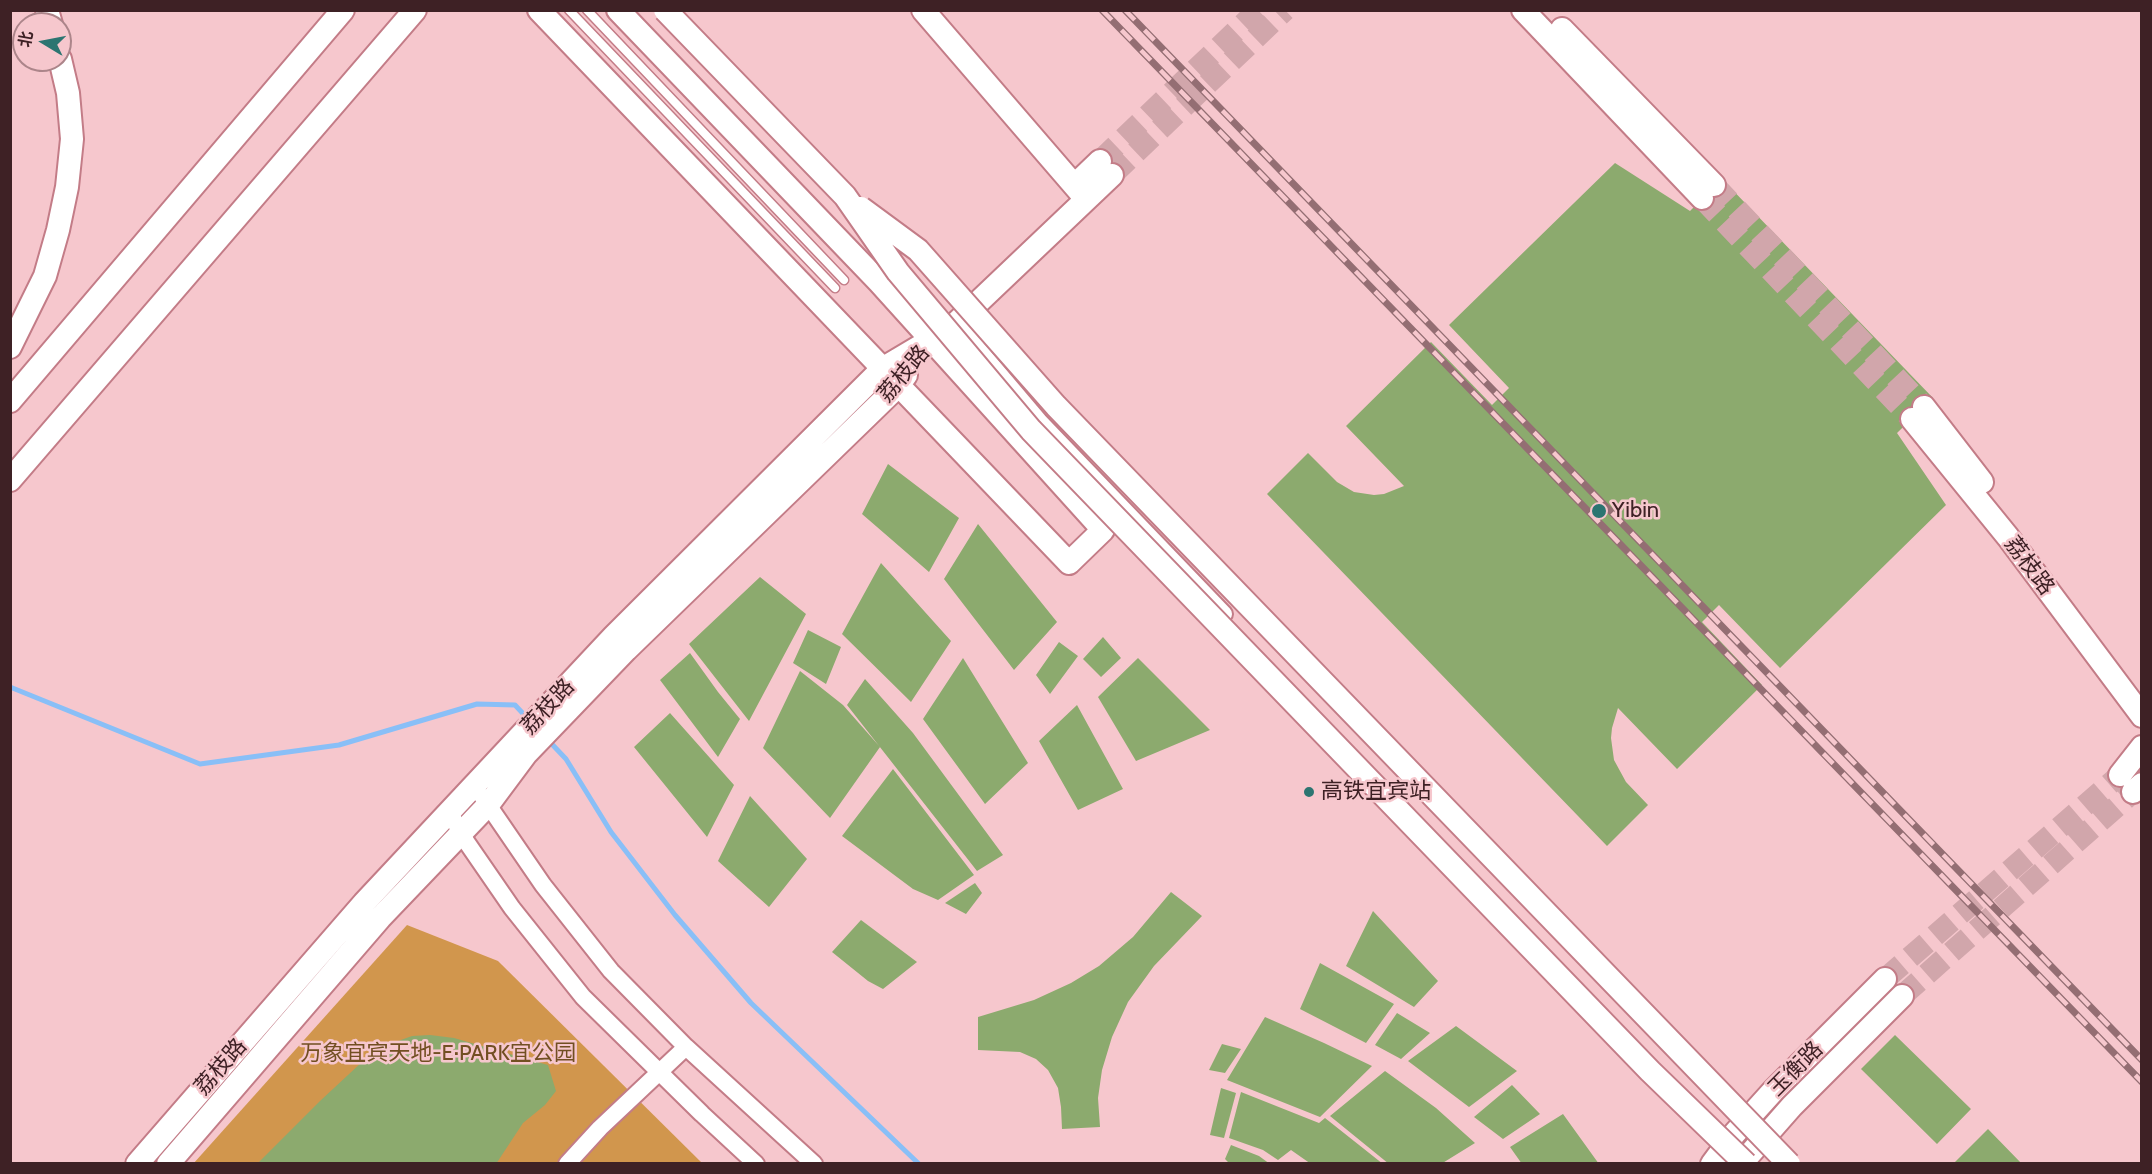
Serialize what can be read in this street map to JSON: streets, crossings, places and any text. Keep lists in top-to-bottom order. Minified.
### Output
{"streets":{"street":["荔枝路","玉衡路"]},"parks":["万象宜宾天地-E·PARK宜公园"],"places":["Yibin","高铁宜宾站"],"north":"left"}
